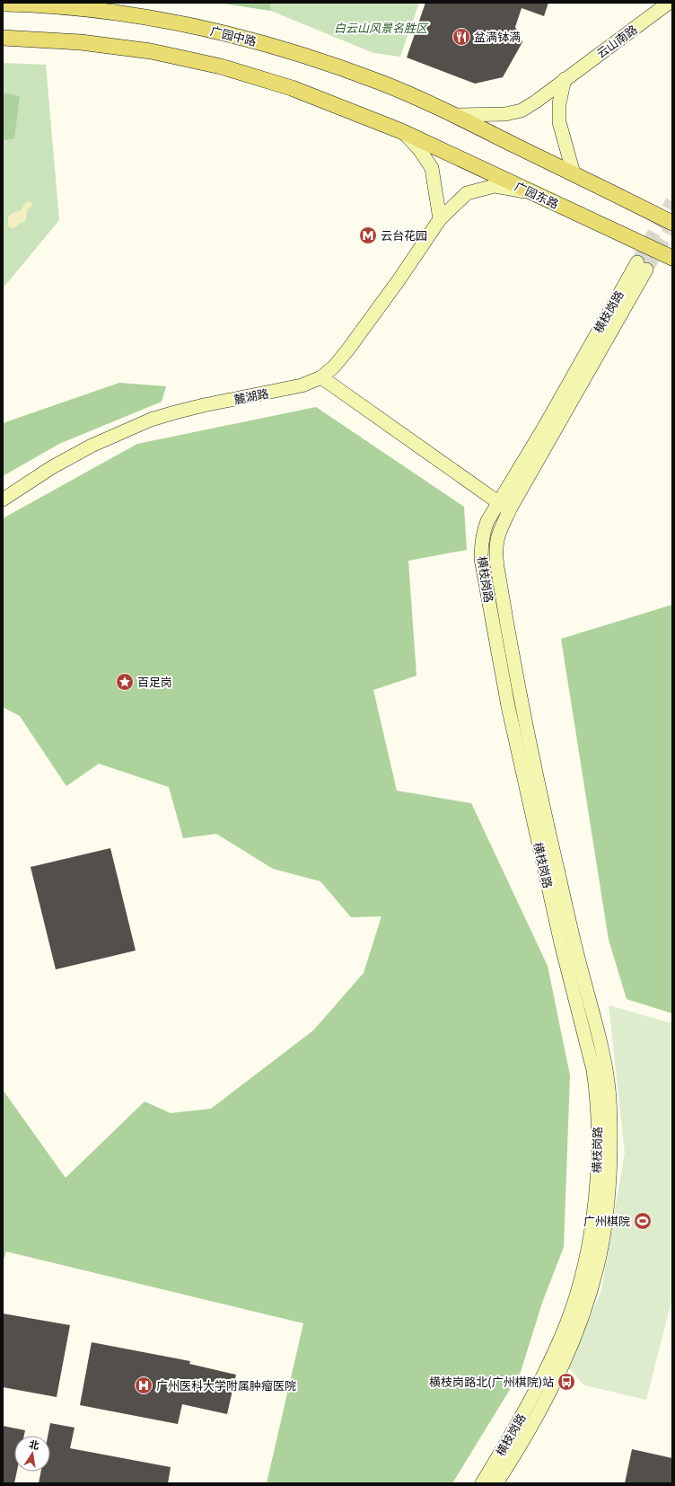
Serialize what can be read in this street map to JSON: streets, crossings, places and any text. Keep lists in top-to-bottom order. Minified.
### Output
{"streets":{"main road":["广园中路","云山南路","广园东路","横枝岗路","麓湖路"]},"crossings":[["广园中路","云山南路"],["广园东路","麓湖路"]],"parks":["白云山风景名胜区"],"places":{"restaurant":["盆满钵满"],"metro station":["云台花园"],"place":["百足岗"],"sports":["广州棋院"],"bus stop":["横枝岗路北(广州棋院)站"],"hospital":["广州医科大学附属肿瘤医院"]},"north":"top"}
